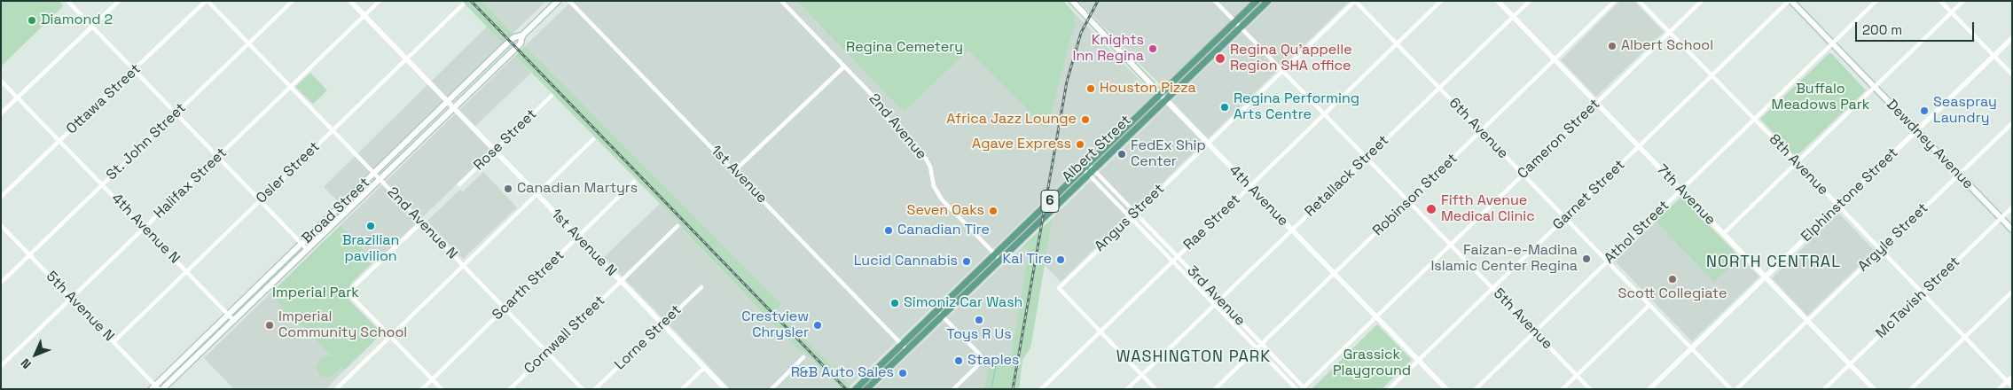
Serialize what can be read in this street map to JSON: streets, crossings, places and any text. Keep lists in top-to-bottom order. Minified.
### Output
{"streets":{"main road":["Dewdney Avenue","Albert Street","4th Avenue","6","Broad Street"],"street":["Ottawa Street","2nd Avenue","6th Avenue","Cameron Street","Rose Street","St. John Street","8th Avenue","Osler Street","1st Avenue","Retallack Street","Halifax Street","Robinson Street","Garnet Street","7th Avenue","Elphinstone Street","Angus Street","Rae Street","2nd Avenue N","4th Avenue N","Athol Street","Argyle Street","1st Avenue N","Scarth Street","3rd Avenue","McTavish Street","5th Avenue N","5th Avenue","Cornwall Street","Lorne Street"]},"crossings":[["Ottawa Street","2nd Avenue N"],["Ottawa Street","4th Avenue N"],["2nd Avenue","Albert Street"],["6th Avenue","Cameron Street"],["6th Avenue","Retallack Street"],["6th Avenue","Robinson Street"],["6th Avenue","Garnet Street"],["6th Avenue","Elphinstone Street"],["6th Avenue","Angus Street"],["6th Avenue","Rae Street"],["6th Avenue","Athol Street"],["Cameron Street","8th Avenue"],["Cameron Street","7th Avenue"],["Cameron Street","4th Avenue"],["Cameron Street","3rd Avenue"],["Cameron Street","5th Avenue"],["Rose Street","1st Avenue N"],["St. John Street","2nd Avenue N"],["St. John Street","4th Avenue N"],["St. John Street","5th Avenue N"],["Dewdney Avenue","Garnet Street"],["Dewdney Avenue","Elphinstone Street"],["Dewdney Avenue","Athol Street"],["Dewdney Avenue","Argyle Street"],["Dewdney Avenue","McTavish Street"],["Albert Street","1st Avenue"],["Albert Street","4th Avenue"],["Albert Street","3rd Avenue"],["Albert Street","5th Avenue"],["8th Avenue","Garnet Street"],["8th Avenue","Elphinstone Street"],["8th Avenue","Athol Street"],["8th Avenue","Argyle Street"],["8th Avenue","McTavish Street"],["Osler Street","2nd Avenue N"],["Osler Street","4th Avenue N"],["Osler Street","1st Avenue N"],["Osler Street","5th Avenue N"],["Retallack Street","7th Avenue"],["Retallack Street","4th Avenue"],["Retallack Street","3rd Avenue"],["Retallack Street","5th Avenue"],["Halifax Street","2nd Avenue N"],["Halifax Street","4th Avenue N"],["Halifax Street","1st Avenue N"],["Halifax Street","5th Avenue N"],["Robinson Street","7th Avenue"],["Robinson Street","4th Avenue"],["Robinson Street","3rd Avenue"],["Robinson Street","5th Avenue"],["Garnet Street","7th Avenue"],["Garnet Street","4th Avenue"],["Garnet Street","5th Avenue"],["7th Avenue","Elphinstone Street"],["7th Avenue","Athol Street"],["7th Avenue","Argyle Street"],["7th Avenue","McTavish Street"],["4th Avenue","Angus Street"],["4th Avenue","Rae Street"],["Broad Street","2nd Avenue N"],["Broad Street","4th Avenue N"],["Broad Street","1st Avenue N"],["Broad Street","5th Avenue N"],["Angus Street","Rae Street"],["Angus Street","3rd Avenue"],["Angus Street","5th Avenue"],["Rae Street","3rd Avenue"],["Rae Street","5th Avenue"],["2nd Avenue N","Scarth Street"],["2nd Avenue N","Cornwall Street"],["Athol Street","5th Avenue"],["1st Avenue N","Scarth Street"],["1st Avenue N","Cornwall Street"],["1st Avenue N","Lorne Street"]],"districts":["NORTH CENTRAL","WASHINGTON PARK"],"parks":["Regina Cemetery","Buffalo Meadows Park","Imperial Park","Grassick Playground"],"places":["Diamond 2","Albert School","Knights Inn Regina","Regina Qu'appelle Region SHA office","Houston Pizza","Regina Performing Arts Centre","Seaspray Laundry","Africa Jazz Lounge","Agave Express","FedEx Ship Center","Canadian Martyrs","Fifth Avenue Medical Clinic","Seven Oaks","Brazilian pavilion","Canadian Tire","Faizan-e-Madina Islamic Center Regina","Kal Tire","Lucid Cannabis","Scott Collegiate","Simoniz Car Wash","Toys R Us","Imperial Community School","Crestview Chrysler","Staples","R&B Auto Sales"],"scale_bar":"200 m","north":"bottom left"}
